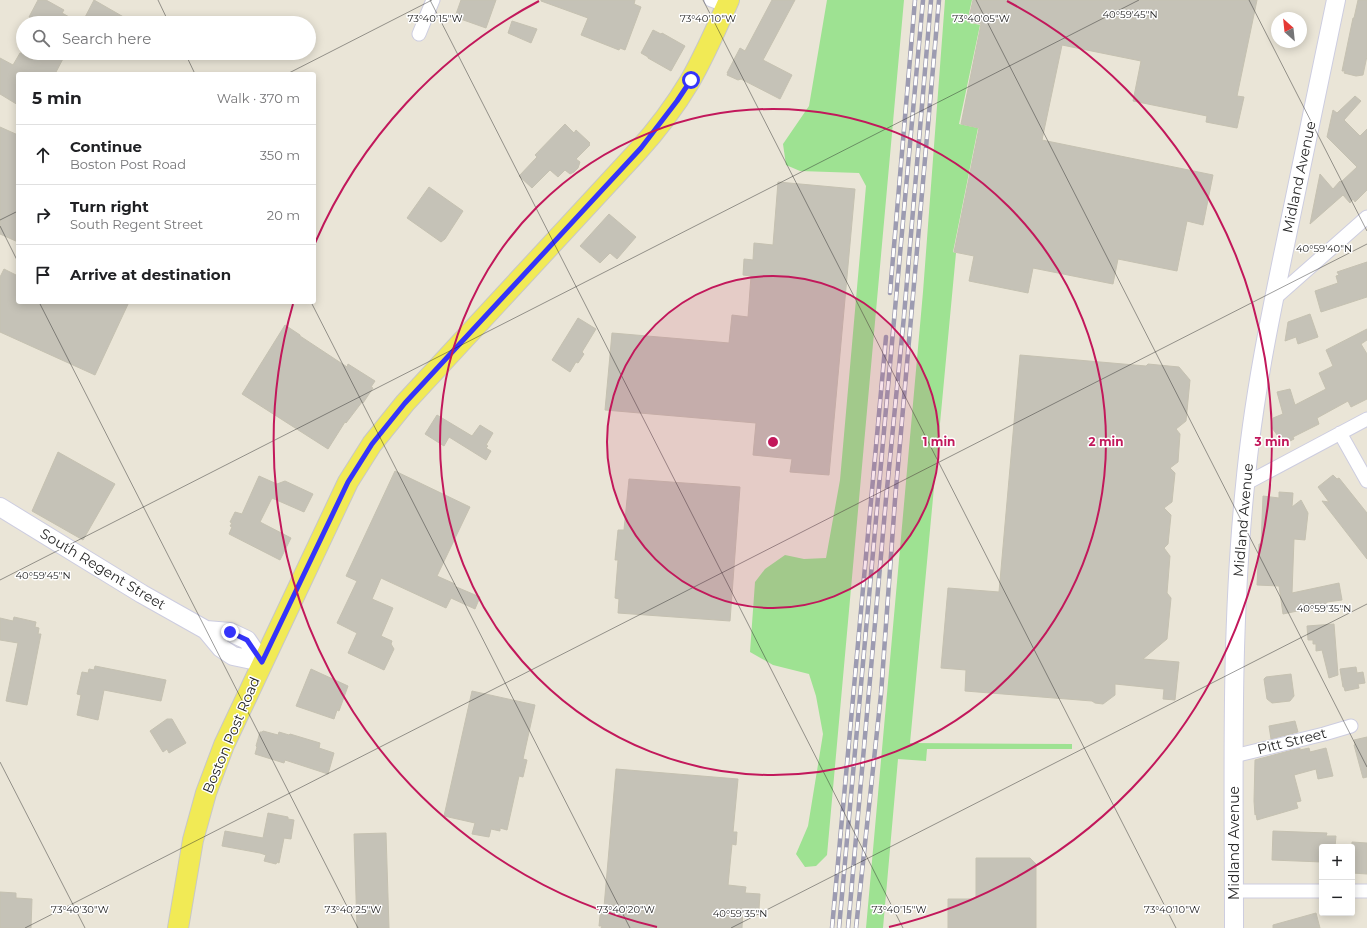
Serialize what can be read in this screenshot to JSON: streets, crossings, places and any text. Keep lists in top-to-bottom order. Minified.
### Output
{"streets":{"main road":["Boston Post Road"],"street":["Midland Avenue","South Regent Street","Pitt Street"]},"crossings":[["Midland Avenue","Pitt Street"],["South Regent Street","Boston Post Road"]],"north":"top left","page":{"search":"Search here","heading":["5 min","Walk · 370 m"],"list":[["Continue","Boston Post Road","350 m"],["Turn right","South Regent Street","20 m"],"Arrive at destination"],"map_buttons":["+","−"]},"coordinates":["40°59'45\"N","73°40'15\"W","73°40'10\"W","73°40'05\"W","40°59'40\"N","40°59'35\"N","73°40'30\"W","73°40'25\"W","73°40'20\"W"],"rings":["1 min","2 min","3 min"]}
